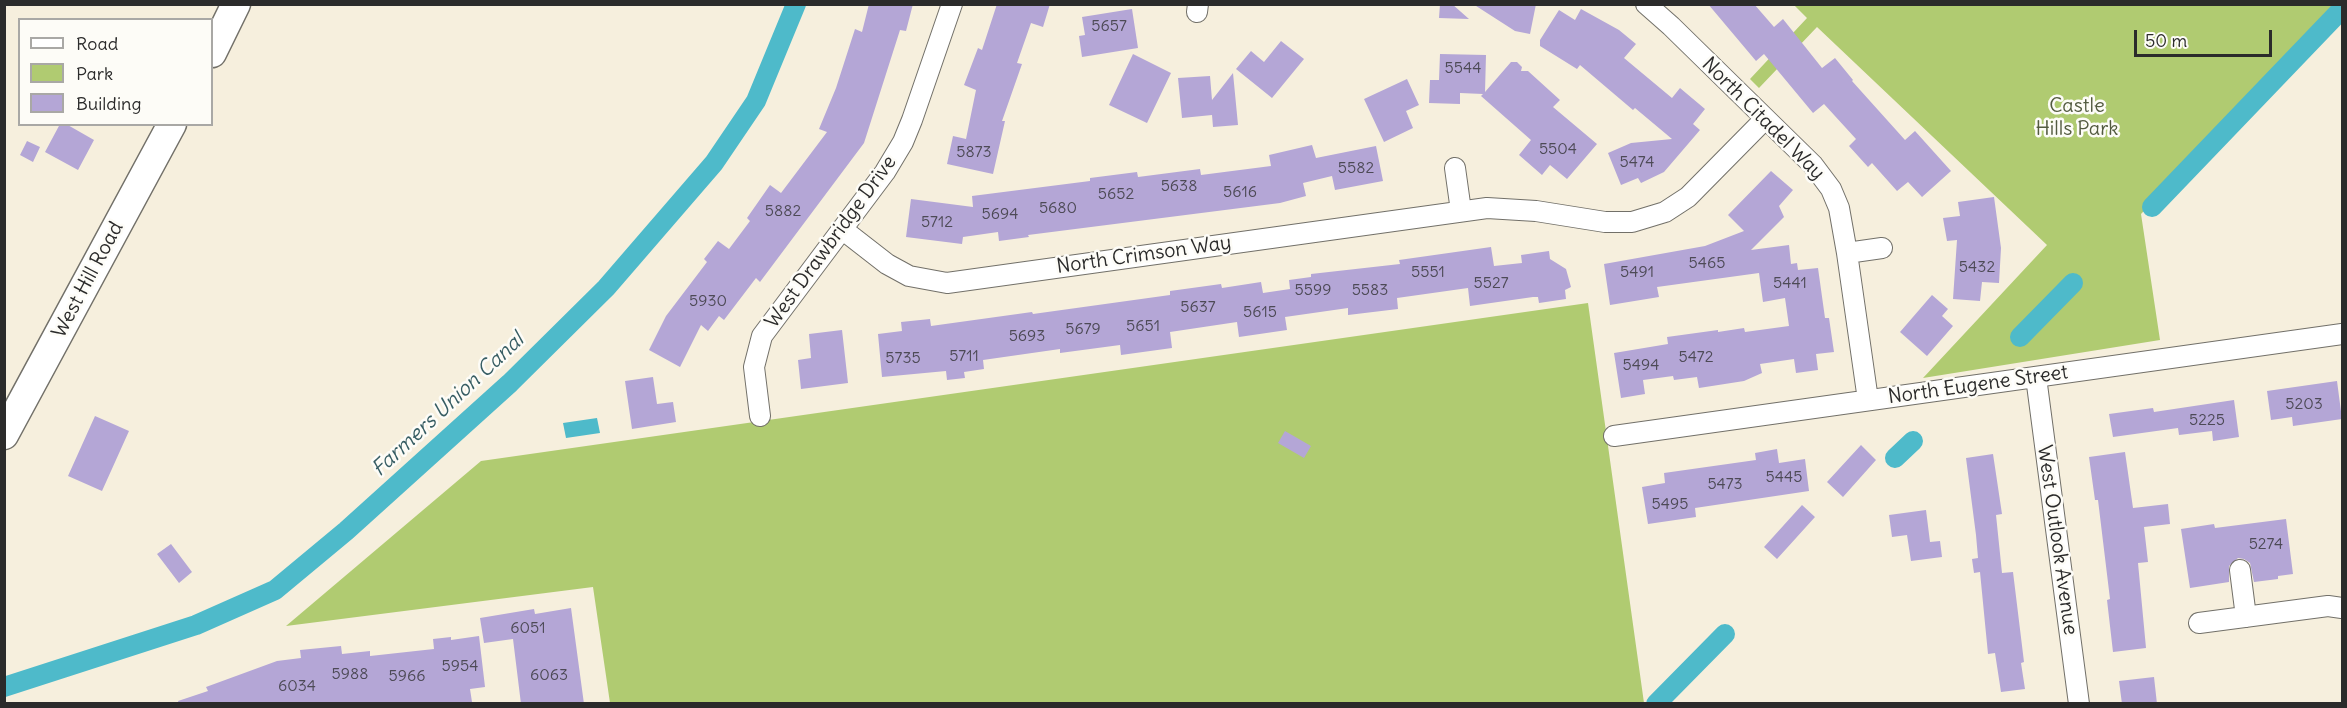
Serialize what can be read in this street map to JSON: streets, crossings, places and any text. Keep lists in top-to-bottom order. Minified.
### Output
{"streets":{"street":["North Citadel Way","West Drawbridge Drive","North Crimson Way","West Hill Road","North Eugene Street","West Outlook Avenue"]},"crossings":[["North Citadel Way","North Crimson Way"],["North Citadel Way","North Eugene Street"],["West Drawbridge Drive","North Crimson Way"],["North Eugene Street","West Outlook Avenue"]],"water":["Farmers Union Canal"],"parks":["Castle Hills Park"],"house_numbers":["5657","5544","5504","5873","5474","5582","5638","5616","5652","5680","5882","5694","5712","5465","5432","5551","5491","5527","5441","5599","5583","5930","5637","5615","5651","5679","5693","5711","5472","5735","5494","5203","5225","5445","5473","5495","5274","6051","5954","5988","6063","5966","6034"],"legend":["Road","Park","Building"],"scale_bar":"50 m"}
